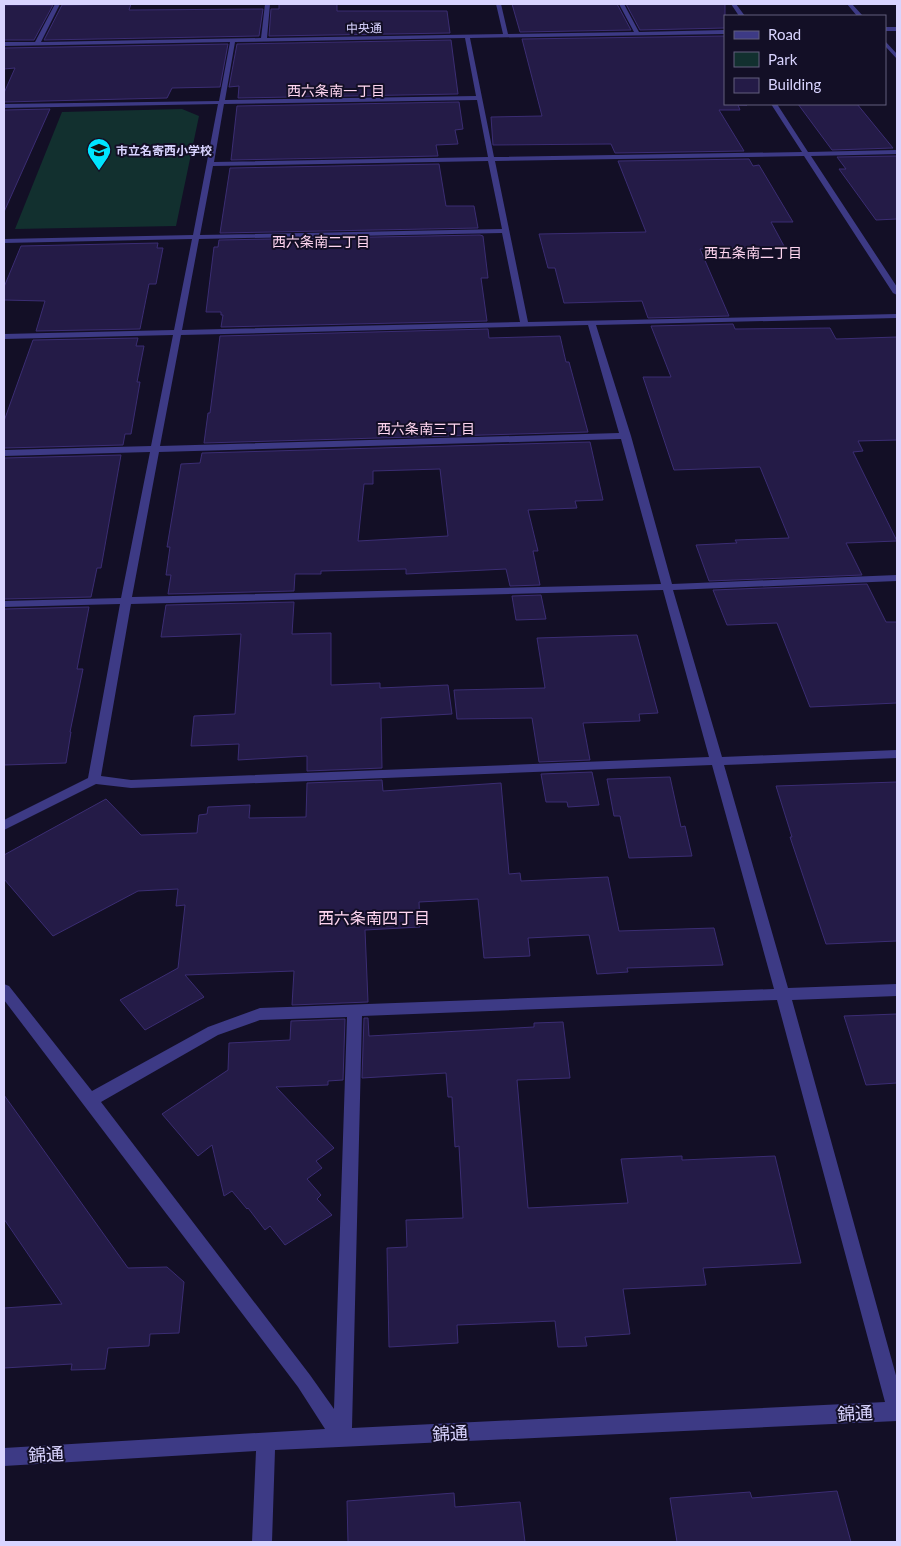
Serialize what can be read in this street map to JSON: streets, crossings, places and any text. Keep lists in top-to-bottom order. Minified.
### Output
{"streets":{"street":["中央通","錦通"]},"districts":["西六条南一丁目","西六条南二丁目","西五条南二丁目","西六条南三丁目","西六条南四丁目"],"places":{"school or university":["市立名寄西小学校"]},"legend":["Road","Park","Building"]}
